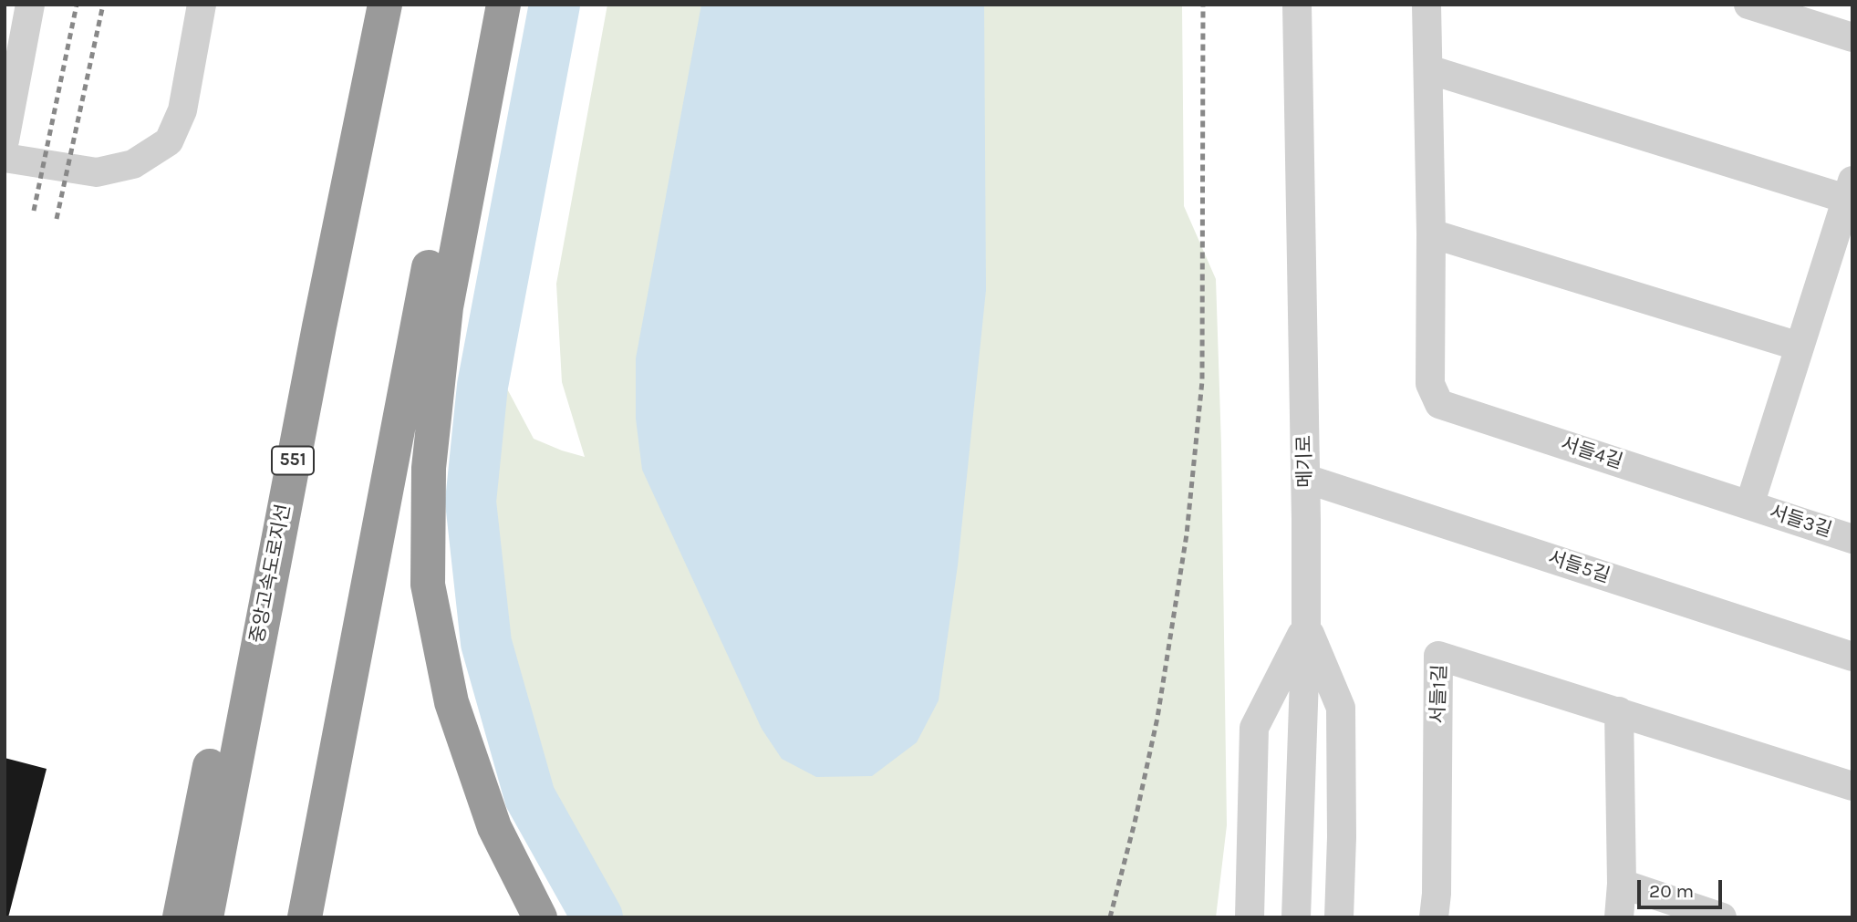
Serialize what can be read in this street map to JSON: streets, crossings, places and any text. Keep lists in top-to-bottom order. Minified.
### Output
{"streets":{"highway":["551","중앙고속도로지선"],"street":["서들4길","메기로","서들3길","서들5길","서들1길"]},"crossings":[["서들4길","서들3길"],["메기로","서들5길"]],"scale_bar":"20 m"}
